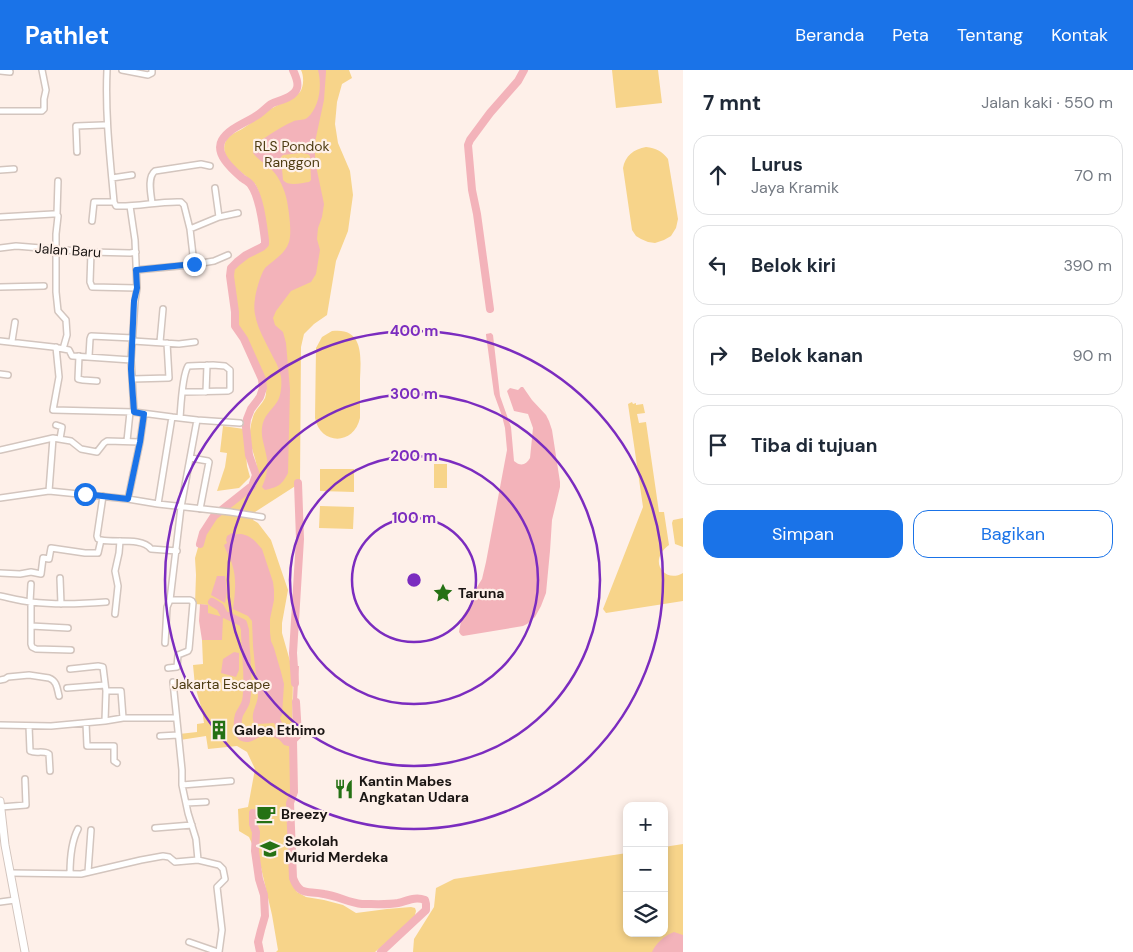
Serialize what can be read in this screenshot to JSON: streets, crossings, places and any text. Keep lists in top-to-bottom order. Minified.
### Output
{"streets":{"street":["Jalan Baru"]},"parks":["RLS Pondok Ranggon","Jakarta Escape"],"places":{"place":["Taruna"],"building":["Galea Ethimo"],"restaurant":["Kantin Mabes Angkatan Udara"],"cafe":["Breezy"],"school or university":["Sekolah Murid Merdeka"]},"page":{"header":"Pathlet","nav":["Beranda","Peta","Tentang","Kontak"],"heading":["7 mnt","Jalan kaki · 550 m"],"list":[["Lurus","Jaya Kramik","70 m"],["Belok kiri","390 m"],["Belok kanan","90 m"],"Tiba di tujuan"],"buttons":["Simpan","Bagikan"],"map_buttons":["+","−"]},"rings":["400 m","300 m","200 m","100 m"]}
